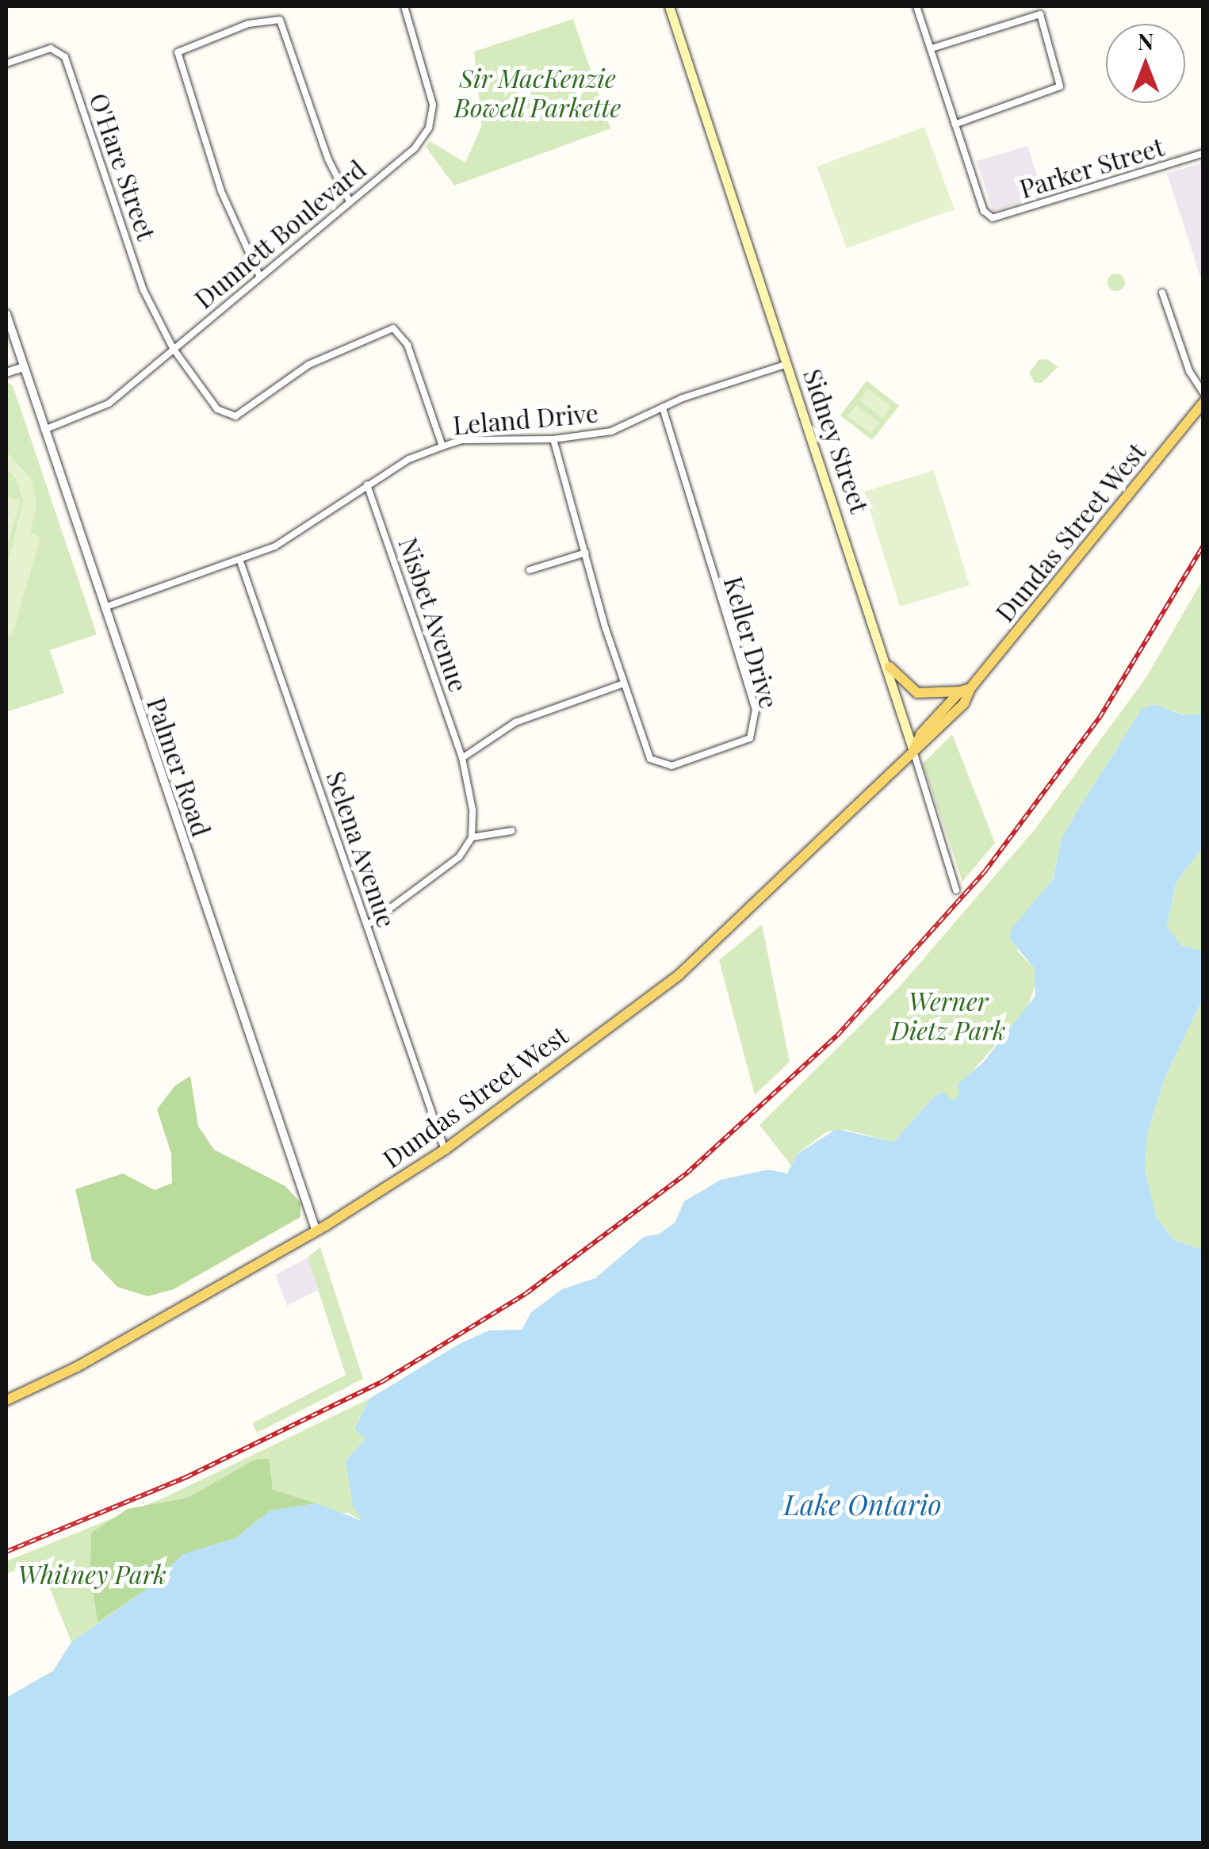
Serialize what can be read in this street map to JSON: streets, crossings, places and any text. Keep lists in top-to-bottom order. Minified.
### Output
{"streets":{"main road":["Sidney Street","Dundas Street West"],"street":["O'Hare Street","Parker Street","Dunnett Boulevard","Leland Drive","Nisbet Avenue","Keller Drive","Palmer Road","Selena Avenue"]},"crossings":[["O'Hare Street","Dunnett Boulevard"],["Dunnett Boulevard","Palmer Road"],["Leland Drive","Sidney Street"],["Leland Drive","Nisbet Avenue"],["Leland Drive","Keller Drive"],["Leland Drive","Palmer Road"],["Leland Drive","Selena Avenue"],["Sidney Street","Dundas Street West"],["Dundas Street West","Palmer Road"],["Dundas Street West","Selena Avenue"]],"water":["Lake Ontario"],"parks":["Sir MacKenzie Bowell Parkette","Werner Dietz Park","Whitney Park"],"north":"top"}
